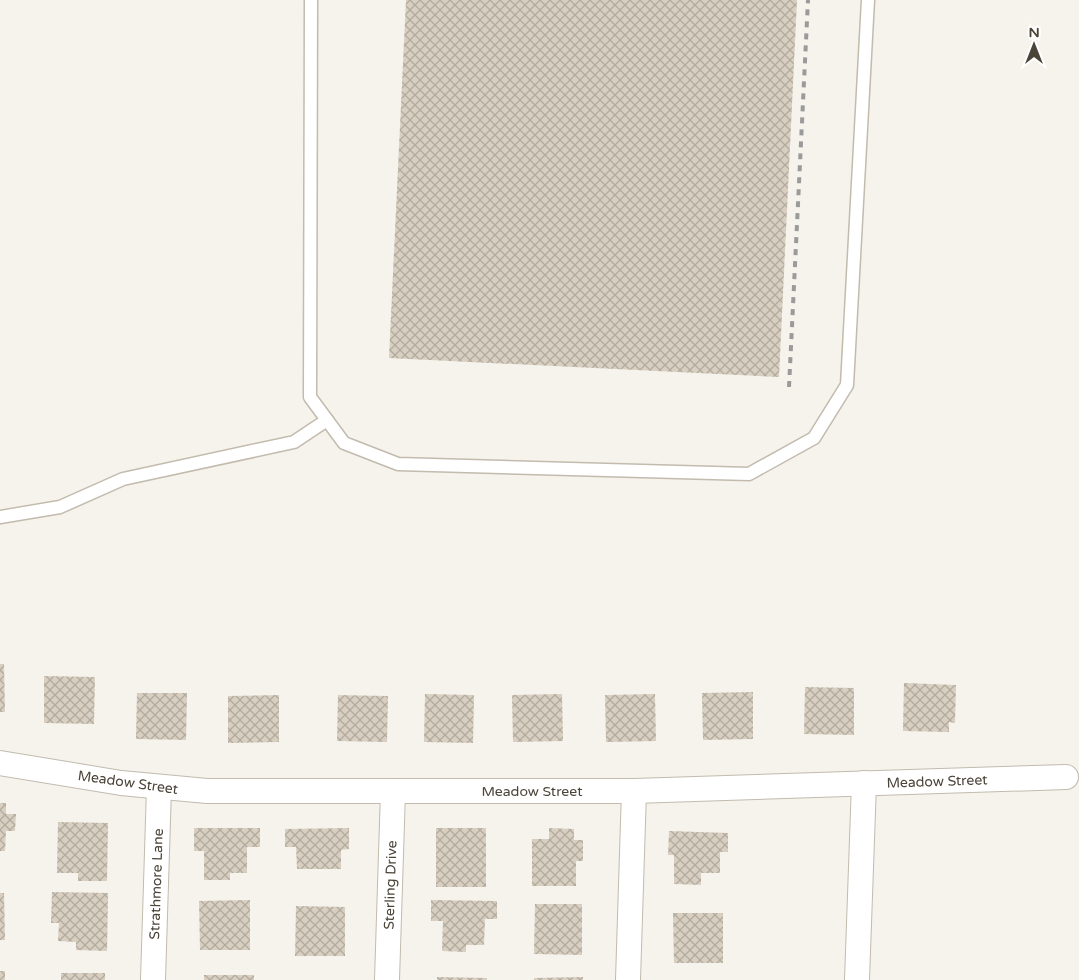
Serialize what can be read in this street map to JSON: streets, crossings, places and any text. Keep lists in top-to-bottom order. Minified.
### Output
{"streets":{"street":["Meadow Street","Strathmore Lane","Sterling Drive"]},"crossings":[["Meadow Street","Strathmore Lane"],["Meadow Street","Sterling Drive"]],"north":"top"}
